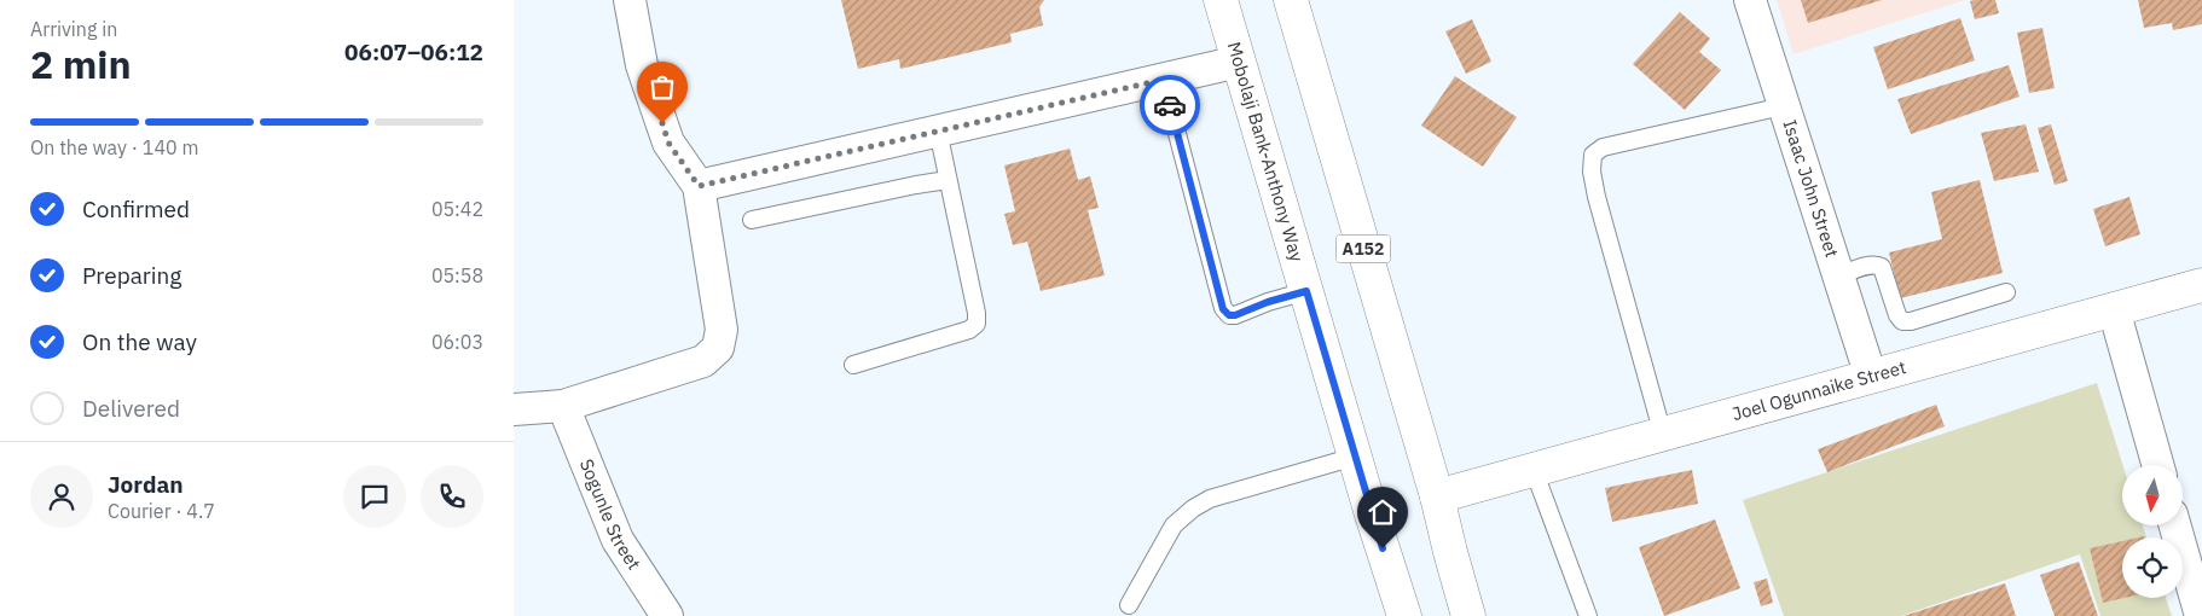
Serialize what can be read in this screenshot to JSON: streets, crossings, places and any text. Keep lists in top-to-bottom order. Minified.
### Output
{"streets":{"main road":["Mobolaji Bank-Anthony Way","A152","Joel Ogunnaike Street"],"street":["Isaac John Street","Sogunle Street"]},"crossings":[["Isaac John Street","Joel Ogunnaike Street"],["A152","Joel Ogunnaike Street"]],"north":"bottom","page":{"heading":["2 min","Arriving in","06:07–06:12"],"panel":["Jordan","Courier · 4.7"],"bar":"On the way · 140 m","list":[["Confirmed","05:42"],["Preparing","05:58"],["On the way","06:03"],"Delivered"]}}
